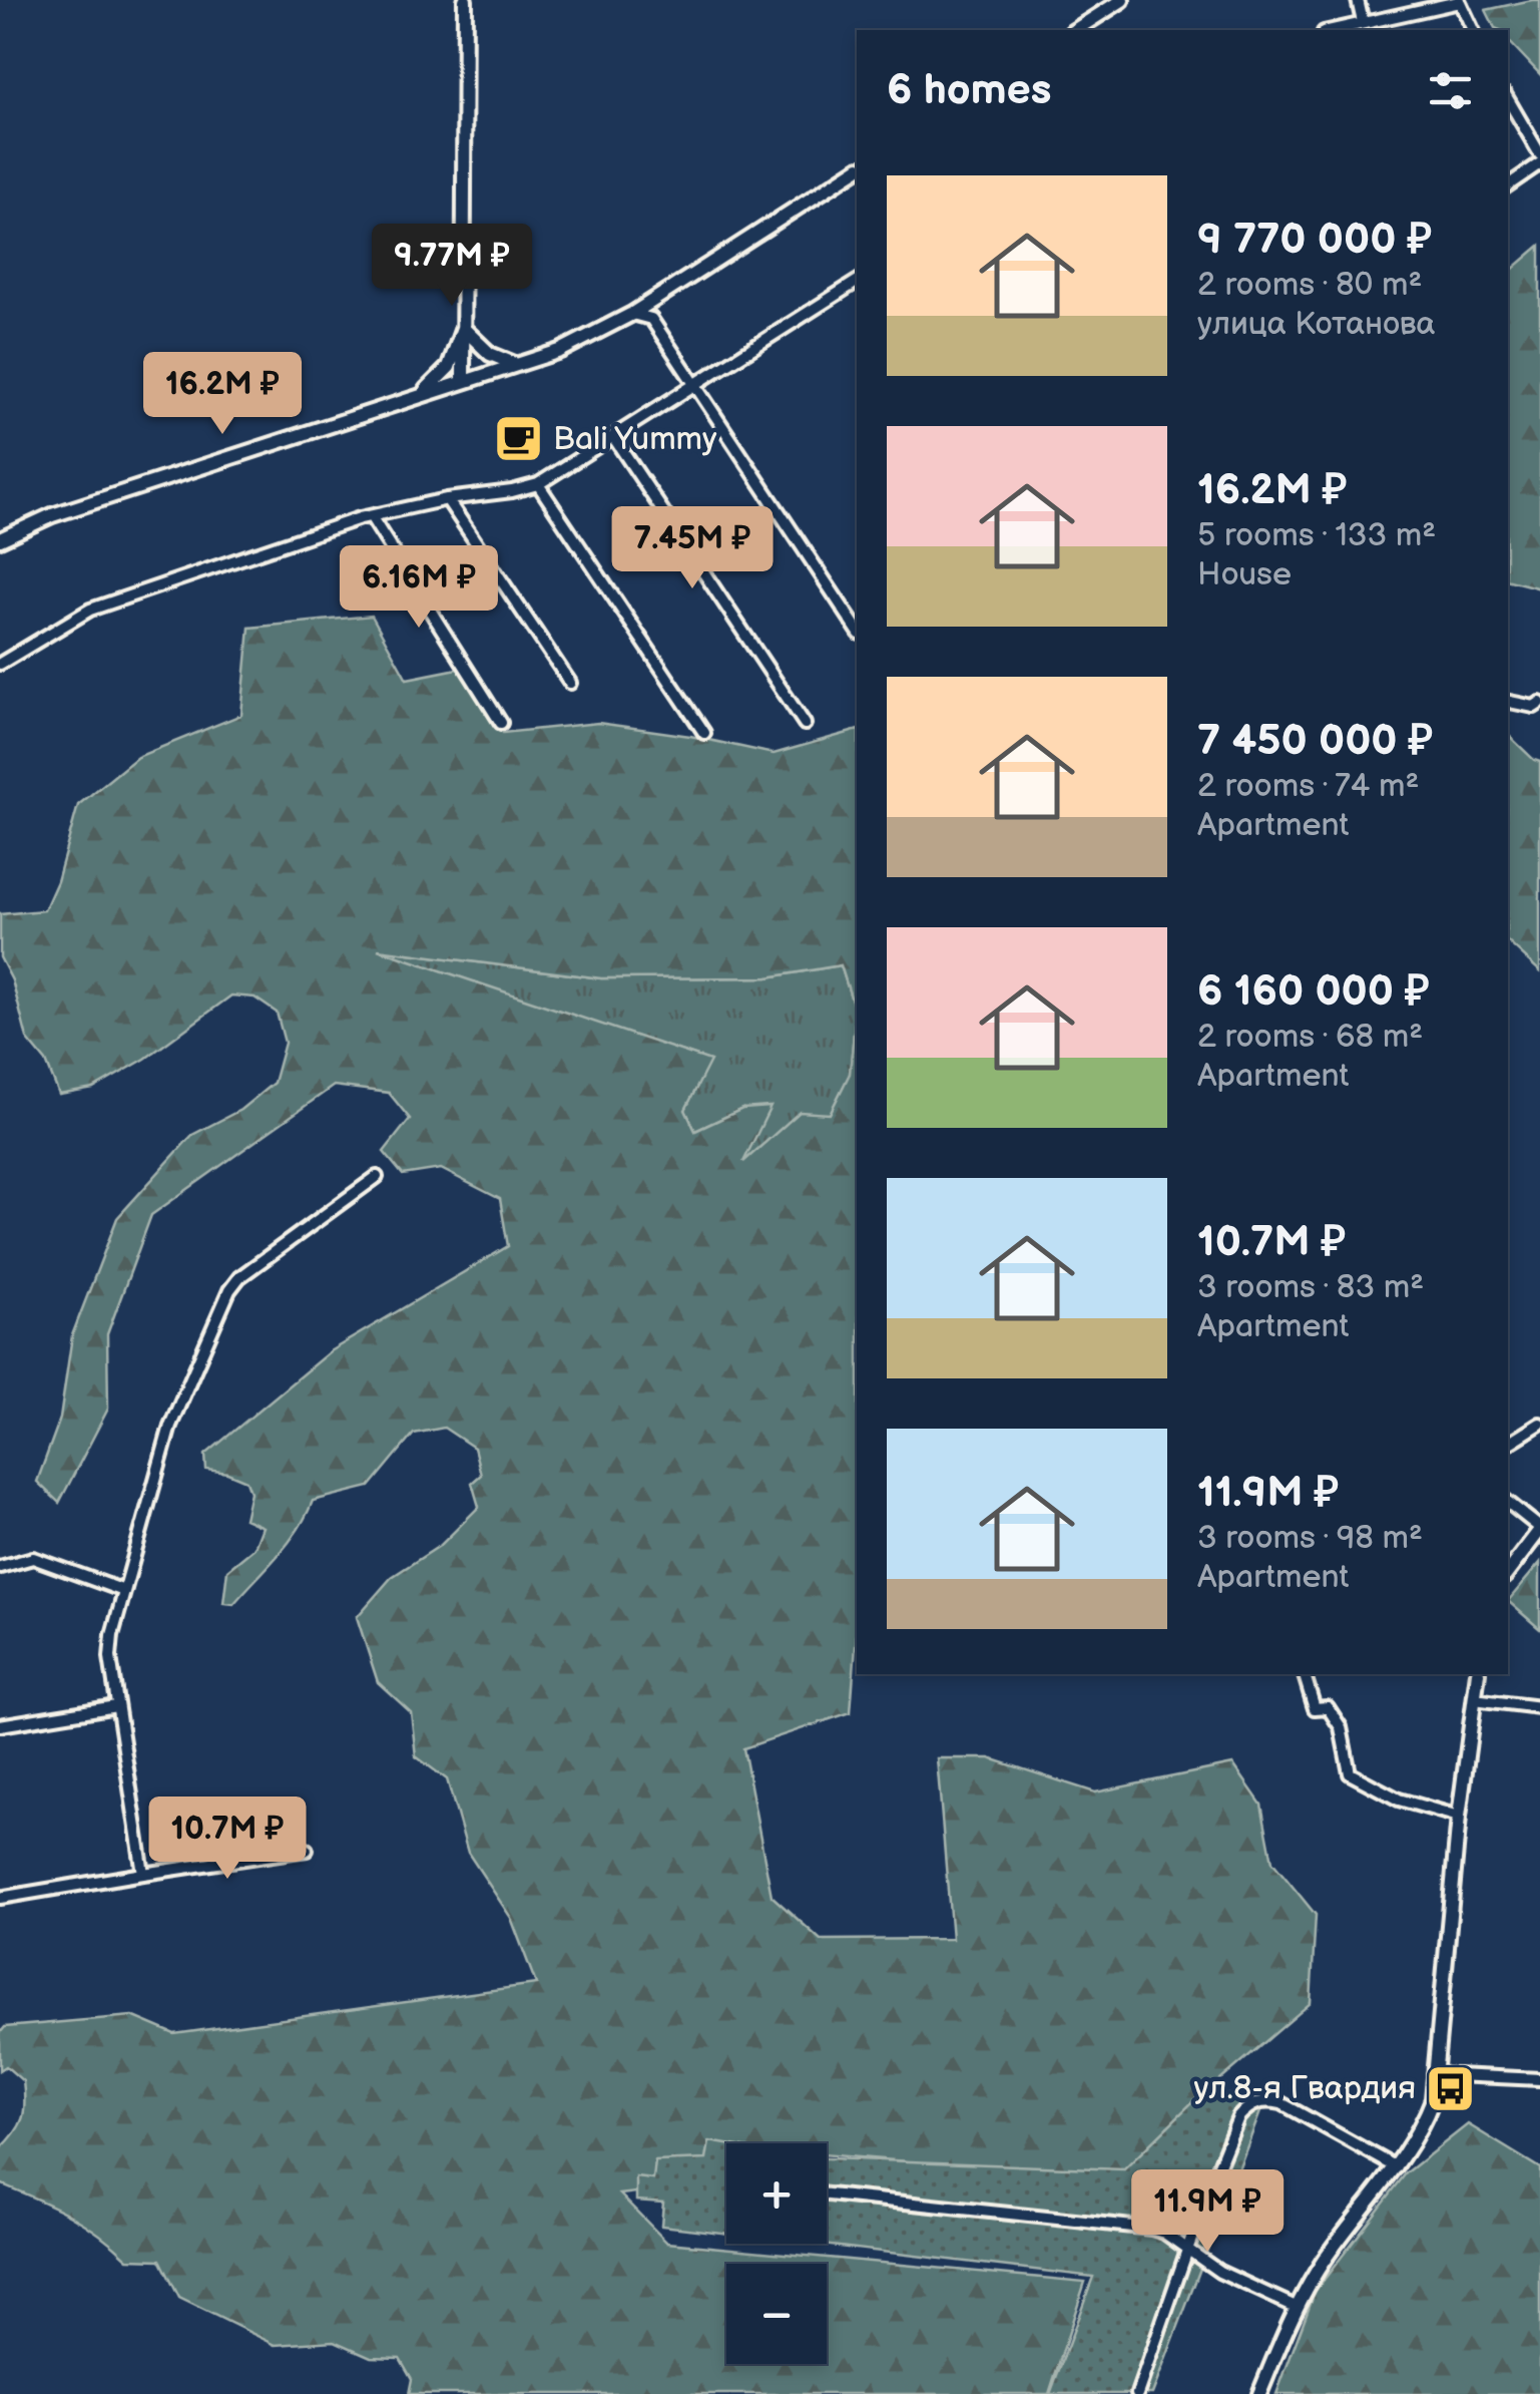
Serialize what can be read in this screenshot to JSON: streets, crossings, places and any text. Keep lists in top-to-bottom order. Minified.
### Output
{"places":{"cafe":["Bali Yummy"],"bus stop":["ул.8-я Гвардия"]},"page":{"heading":"6 homes","list":[{"name":"9 770 000 ₽","note":"2 rooms · 80 m² · улица Котанова"},{"name":"16.2M ₽","note":"5 rooms · 133 m² · House"},{"name":"7 450 000 ₽","note":"2 rooms · 74 m² · Apartment"},{"name":"6 160 000 ₽","note":"2 rooms · 68 m² · Apartment"},{"name":"10.7M ₽","note":"3 rooms · 83 m² · Apartment"},{"name":"11.9M ₽","note":"3 rooms · 98 m² · Apartment"}],"price":["9.77M ₽","16.2M ₽","7.45M ₽","6.16M ₽","10.7M ₽","11.9M ₽"],"map_buttons":["+","−"]}}
